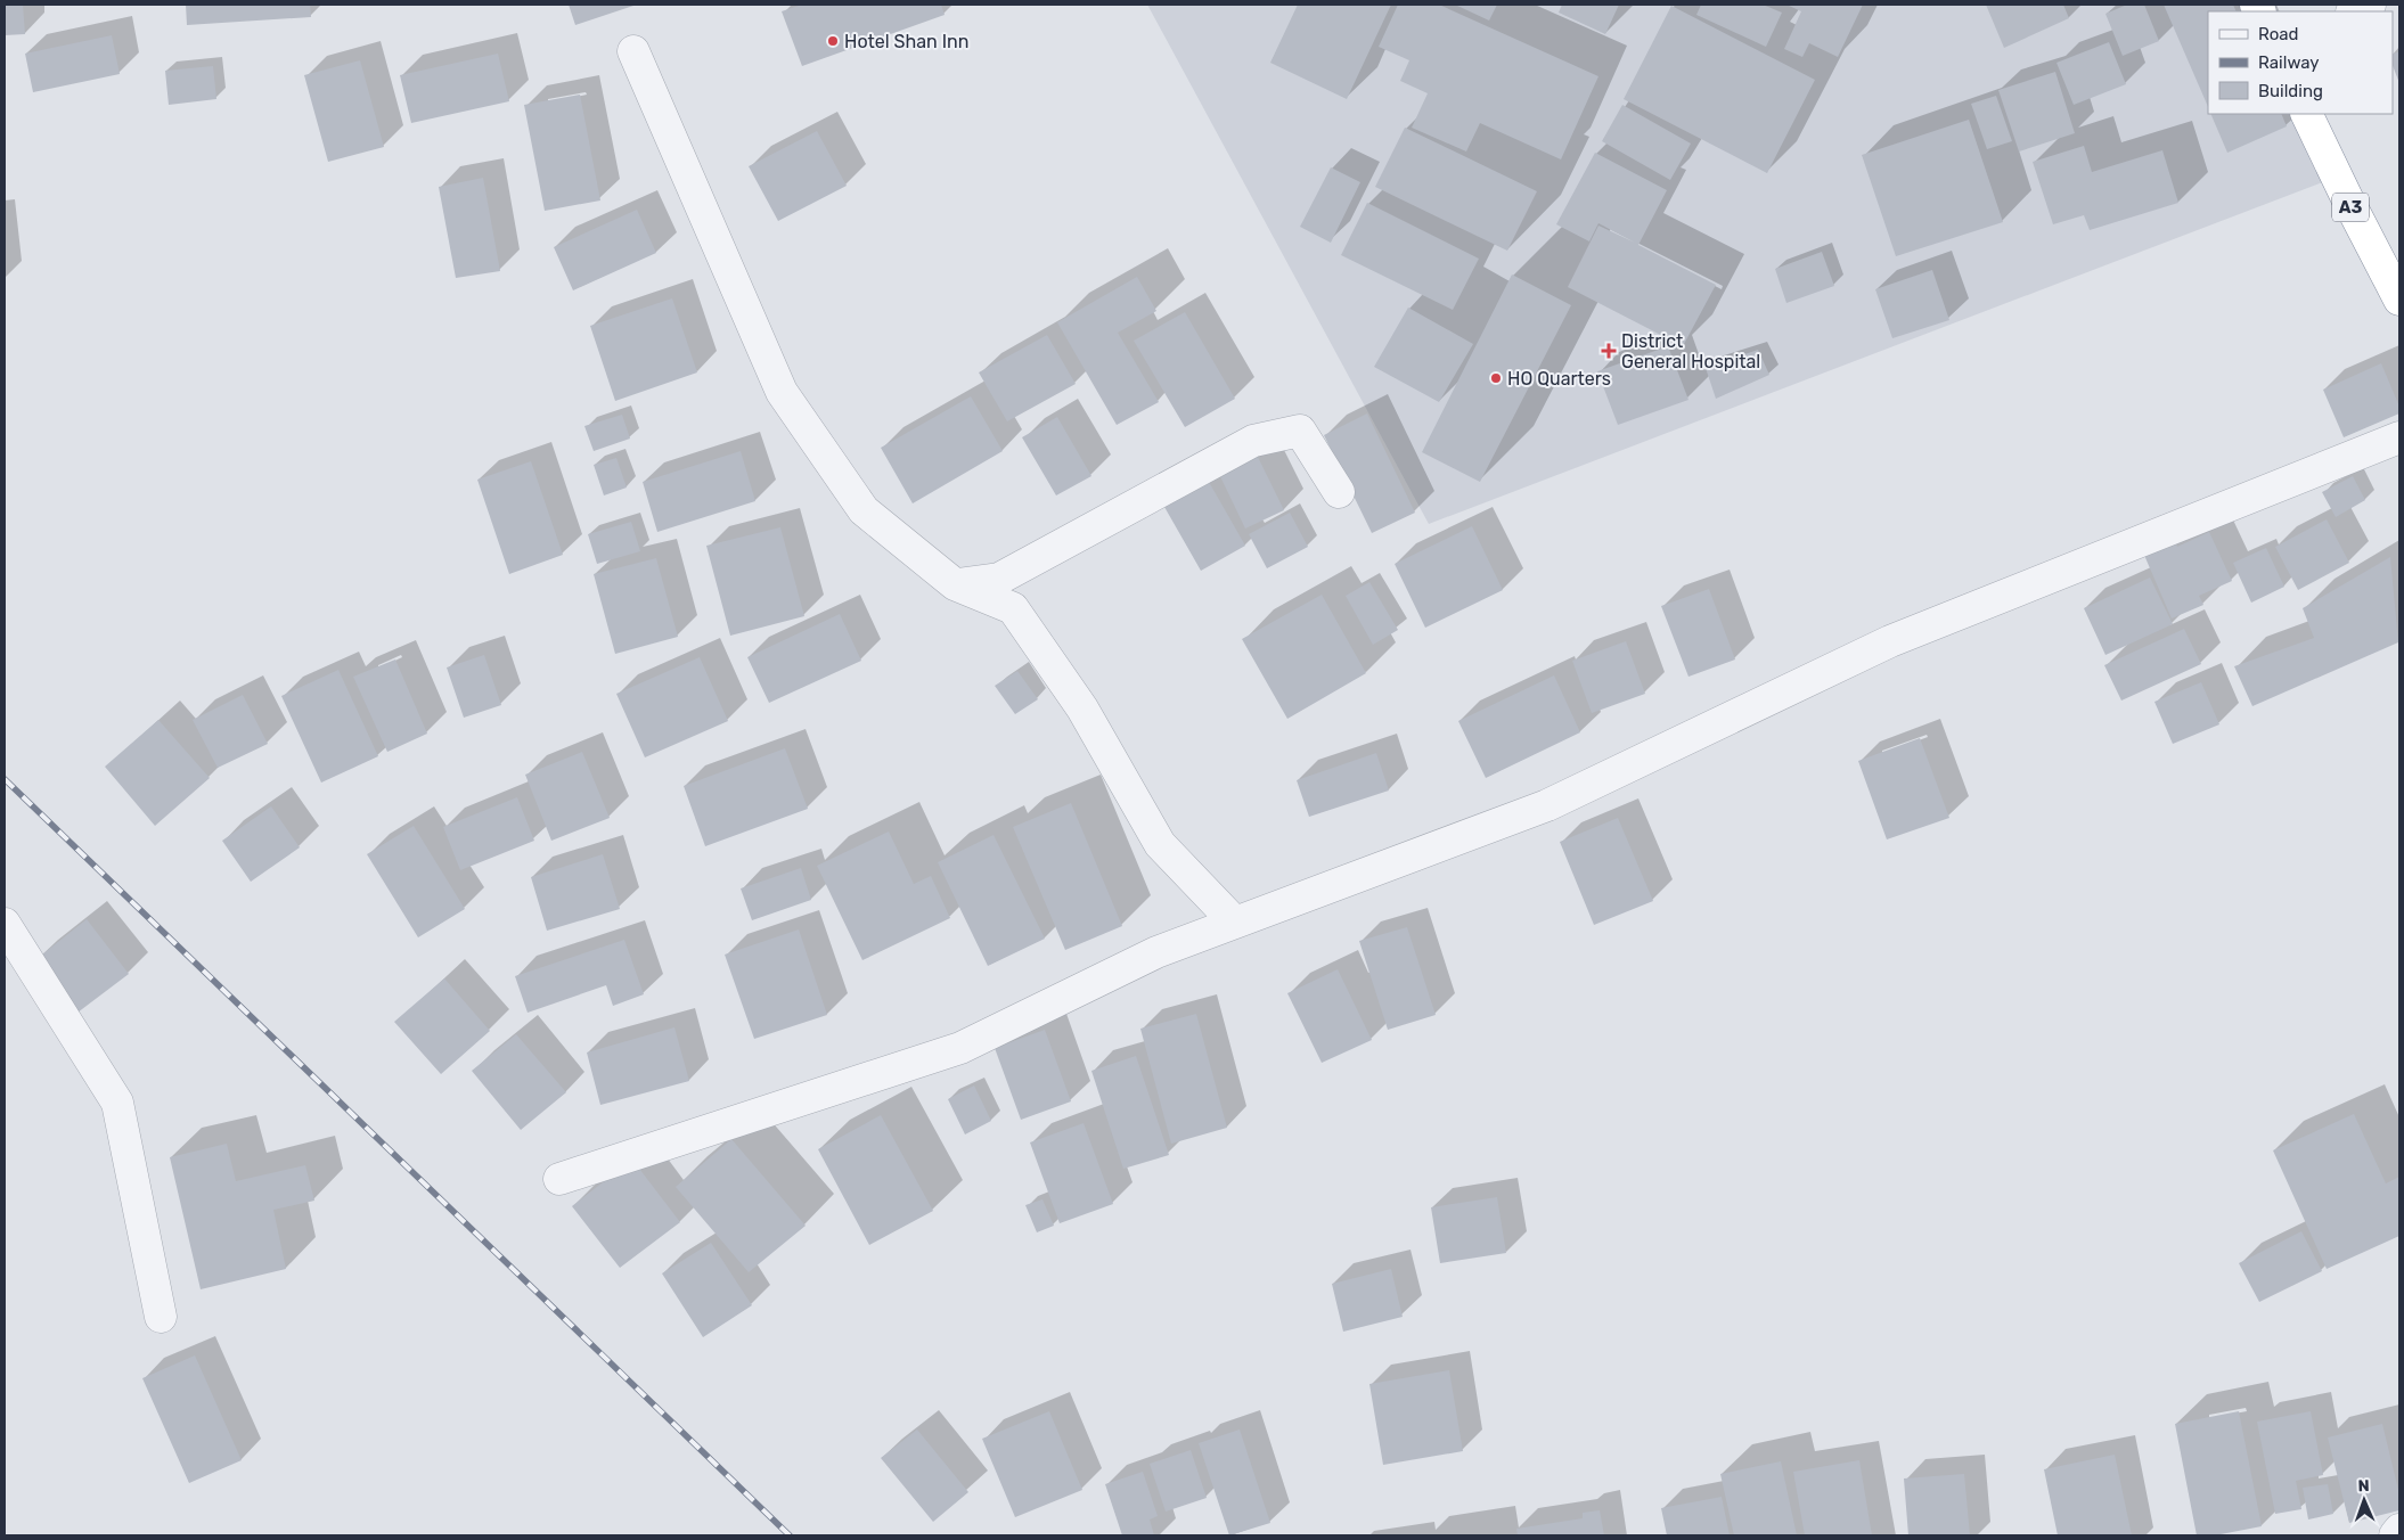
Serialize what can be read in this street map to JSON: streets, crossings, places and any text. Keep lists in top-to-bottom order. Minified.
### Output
{"streets":{"highway":["A3"]},"places":{"other":["Hotel Shan Inn","HO Quarters"],"health":["District General Hospital"]},"legend":["Road","Railway","Building"],"north":"top"}
